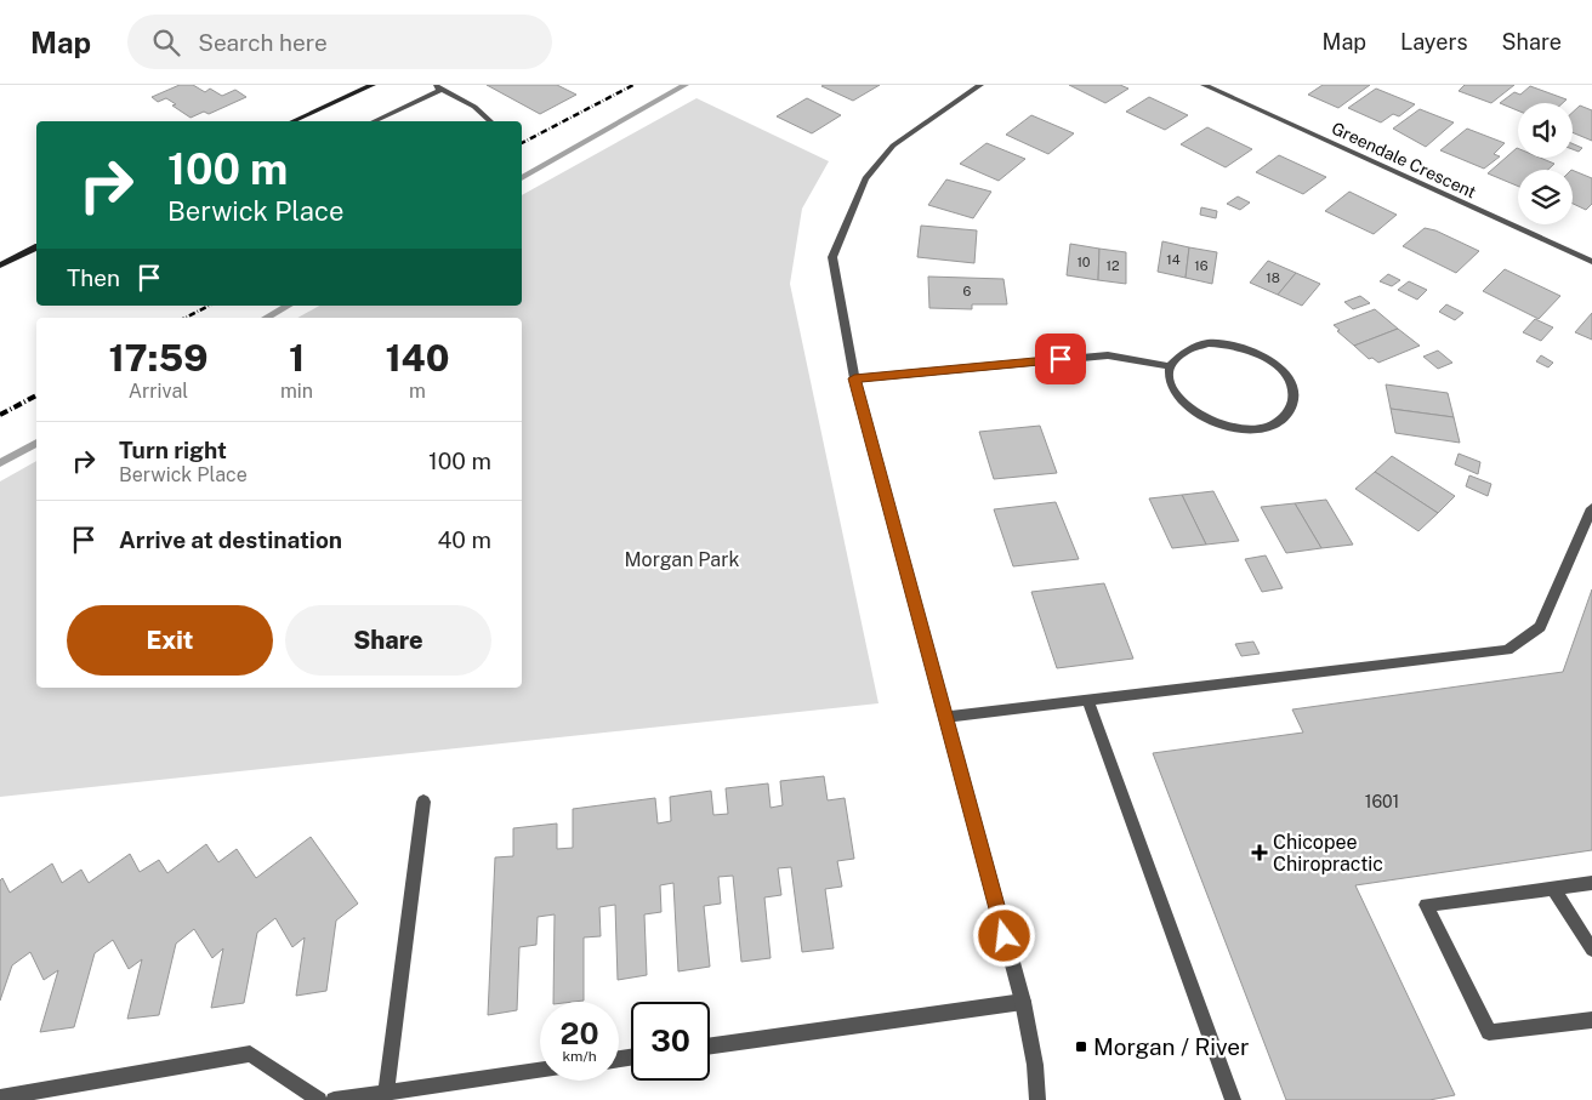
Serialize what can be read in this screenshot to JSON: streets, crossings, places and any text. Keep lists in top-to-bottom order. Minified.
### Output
{"streets":{"street":["Greendale Crescent"]},"parks":["Morgan Park"],"places":{"health":["Chicopee Chiropractic"],"transit":["Morgan / River"]},"house_numbers":["14","10","12","16","18","6","1601"],"page":{"header":"Map","search":"Search here","nav":["Map","Layers","Share"],"turn":["100 m","Berwick Place"],"then":"Then","eta":["17:59","Arrival","1","min","140","m"],"list":[{"name":"Turn right","note":"Berwick Place","value":"100 m"},{"name":"Arrive at destination","value":"40 m"}],"buttons":["Exit","Share"],"speed":"20 km/h","limit":"30"}}
